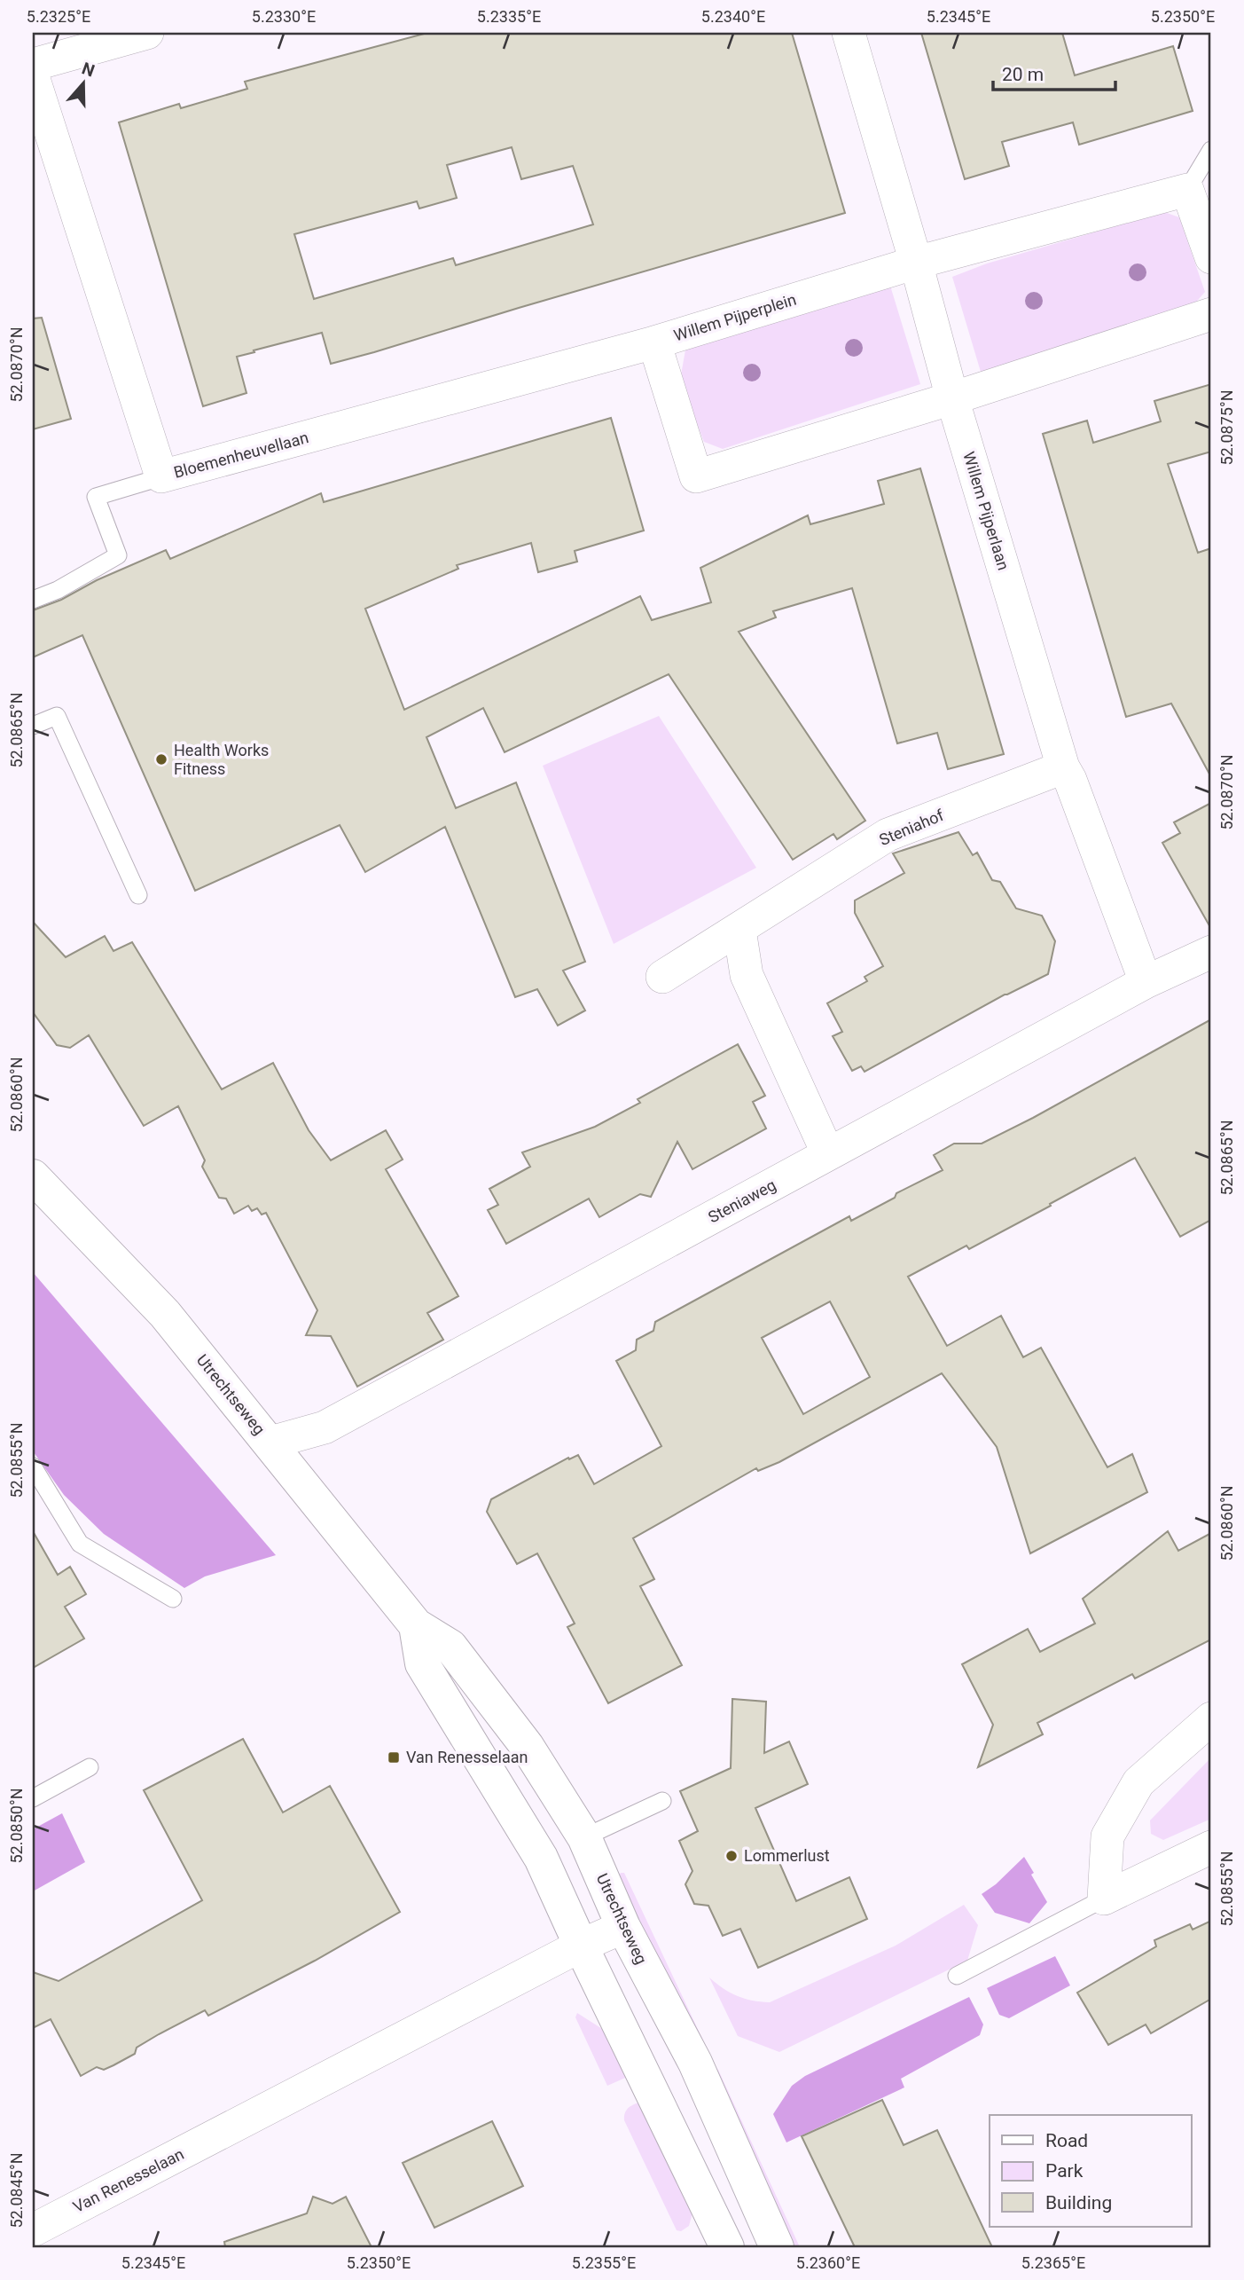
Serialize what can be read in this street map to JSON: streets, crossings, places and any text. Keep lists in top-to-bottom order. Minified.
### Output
{"streets":{"main road":["Utrechtseweg"],"street":["Willem Pijperplein","Bloemenheuvellaan","Willem Pijperlaan","Steniahof","Steniaweg","Van Renesselaan"]},"crossings":[["Willem Pijperplein","Bloemenheuvellaan"],["Willem Pijperplein","Willem Pijperlaan"],["Willem Pijperlaan","Steniahof"],["Willem Pijperlaan","Steniaweg"],["Steniaweg","Utrechtseweg"],["Utrechtseweg","Van Renesselaan"]],"places":{"other":["Health Works Fitness","Lommerlust"],"transit":["Van Renesselaan"]},"legend":["Road","Park","Building"],"scale_bar":"20 m","north":"top","coordinates":["5.2325°E","5.2330°E","5.2335°E","5.2340°E","5.2345°E","5.2350°E","52.0870°N","52.0875°N","52.0865°N","52.0860°N","52.0855°N","52.0850°N","52.0845°N","5.2355°E","5.2360°E","5.2365°E"]}
